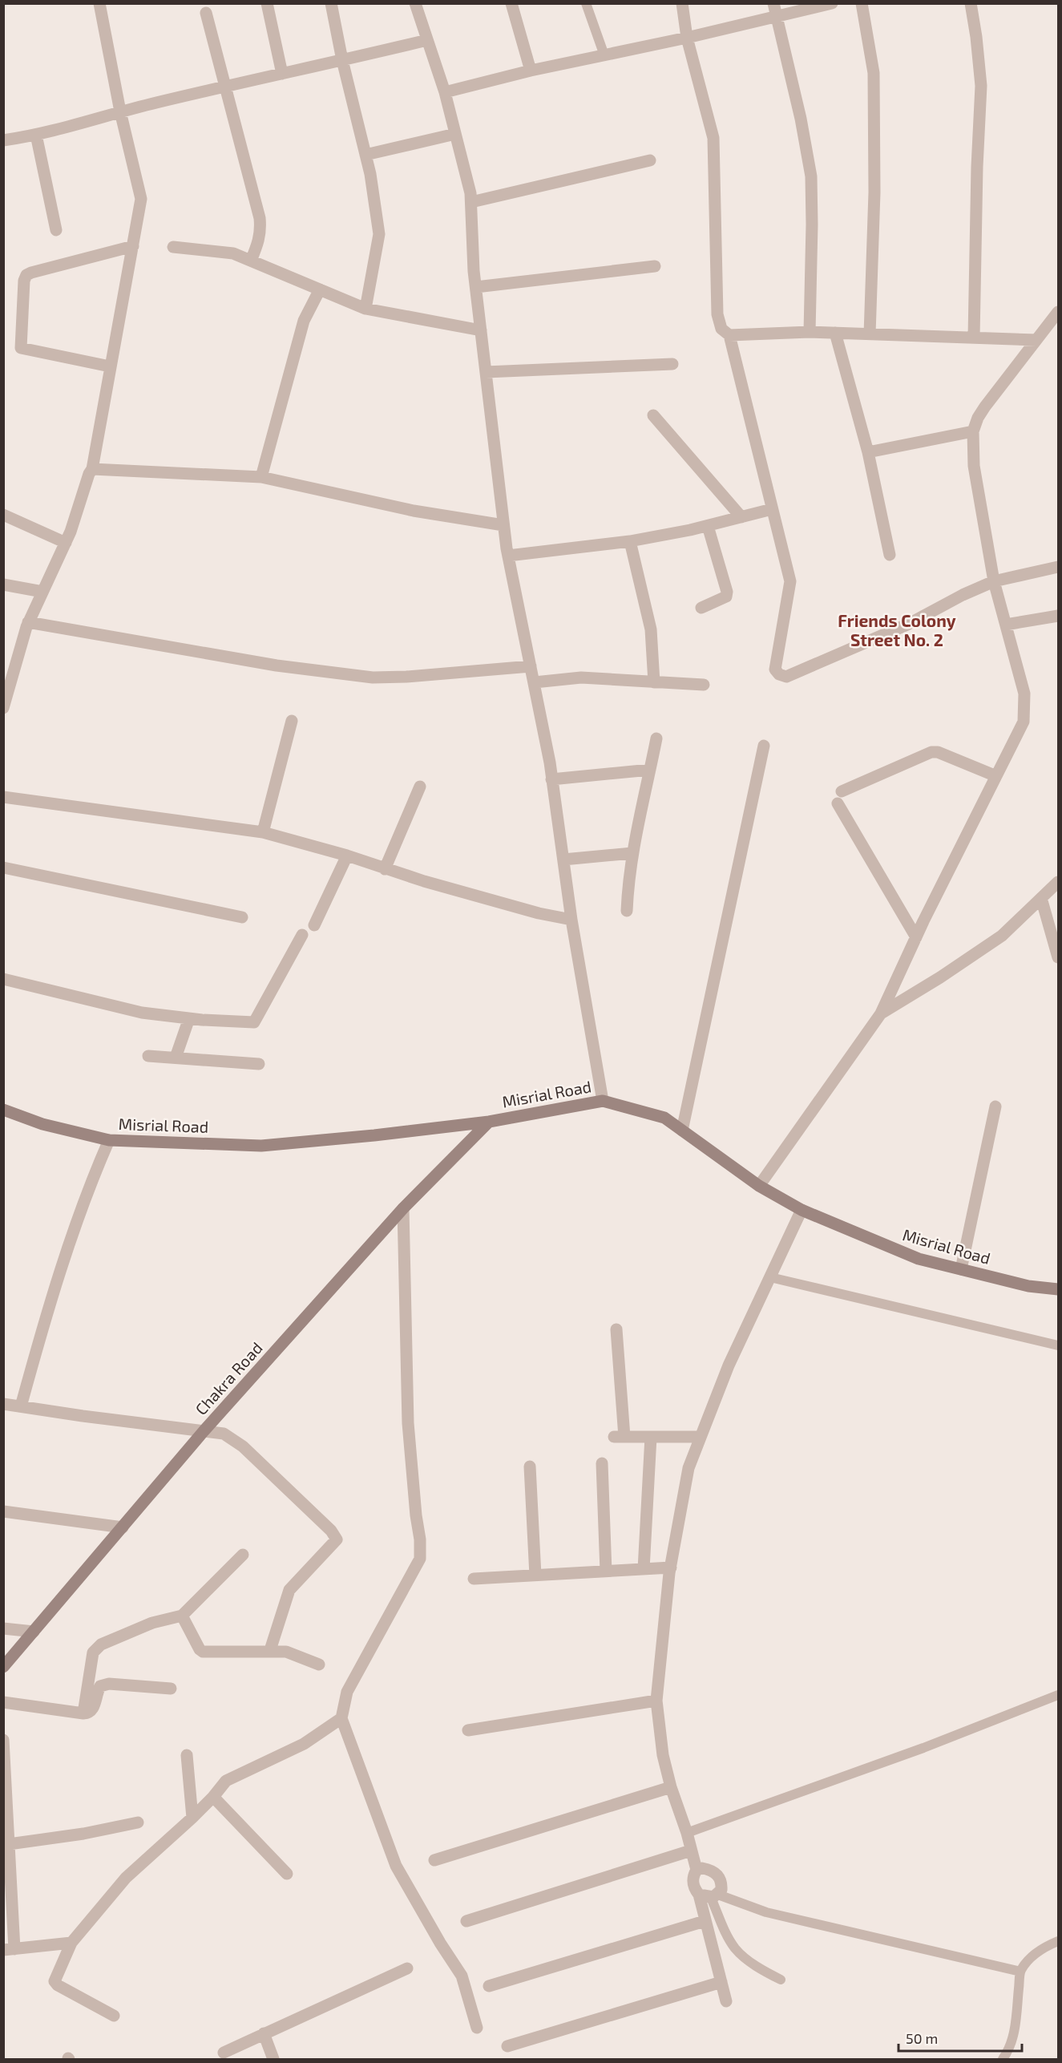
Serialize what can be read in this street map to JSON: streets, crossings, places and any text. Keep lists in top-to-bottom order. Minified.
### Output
{"streets":{"main road":["Misrial Road","Chakra Road"]},"crossings":[["Misrial Road","Chakra Road"]],"districts":["Friends Colony Street No. 2"],"scale_bar":"50 m"}
